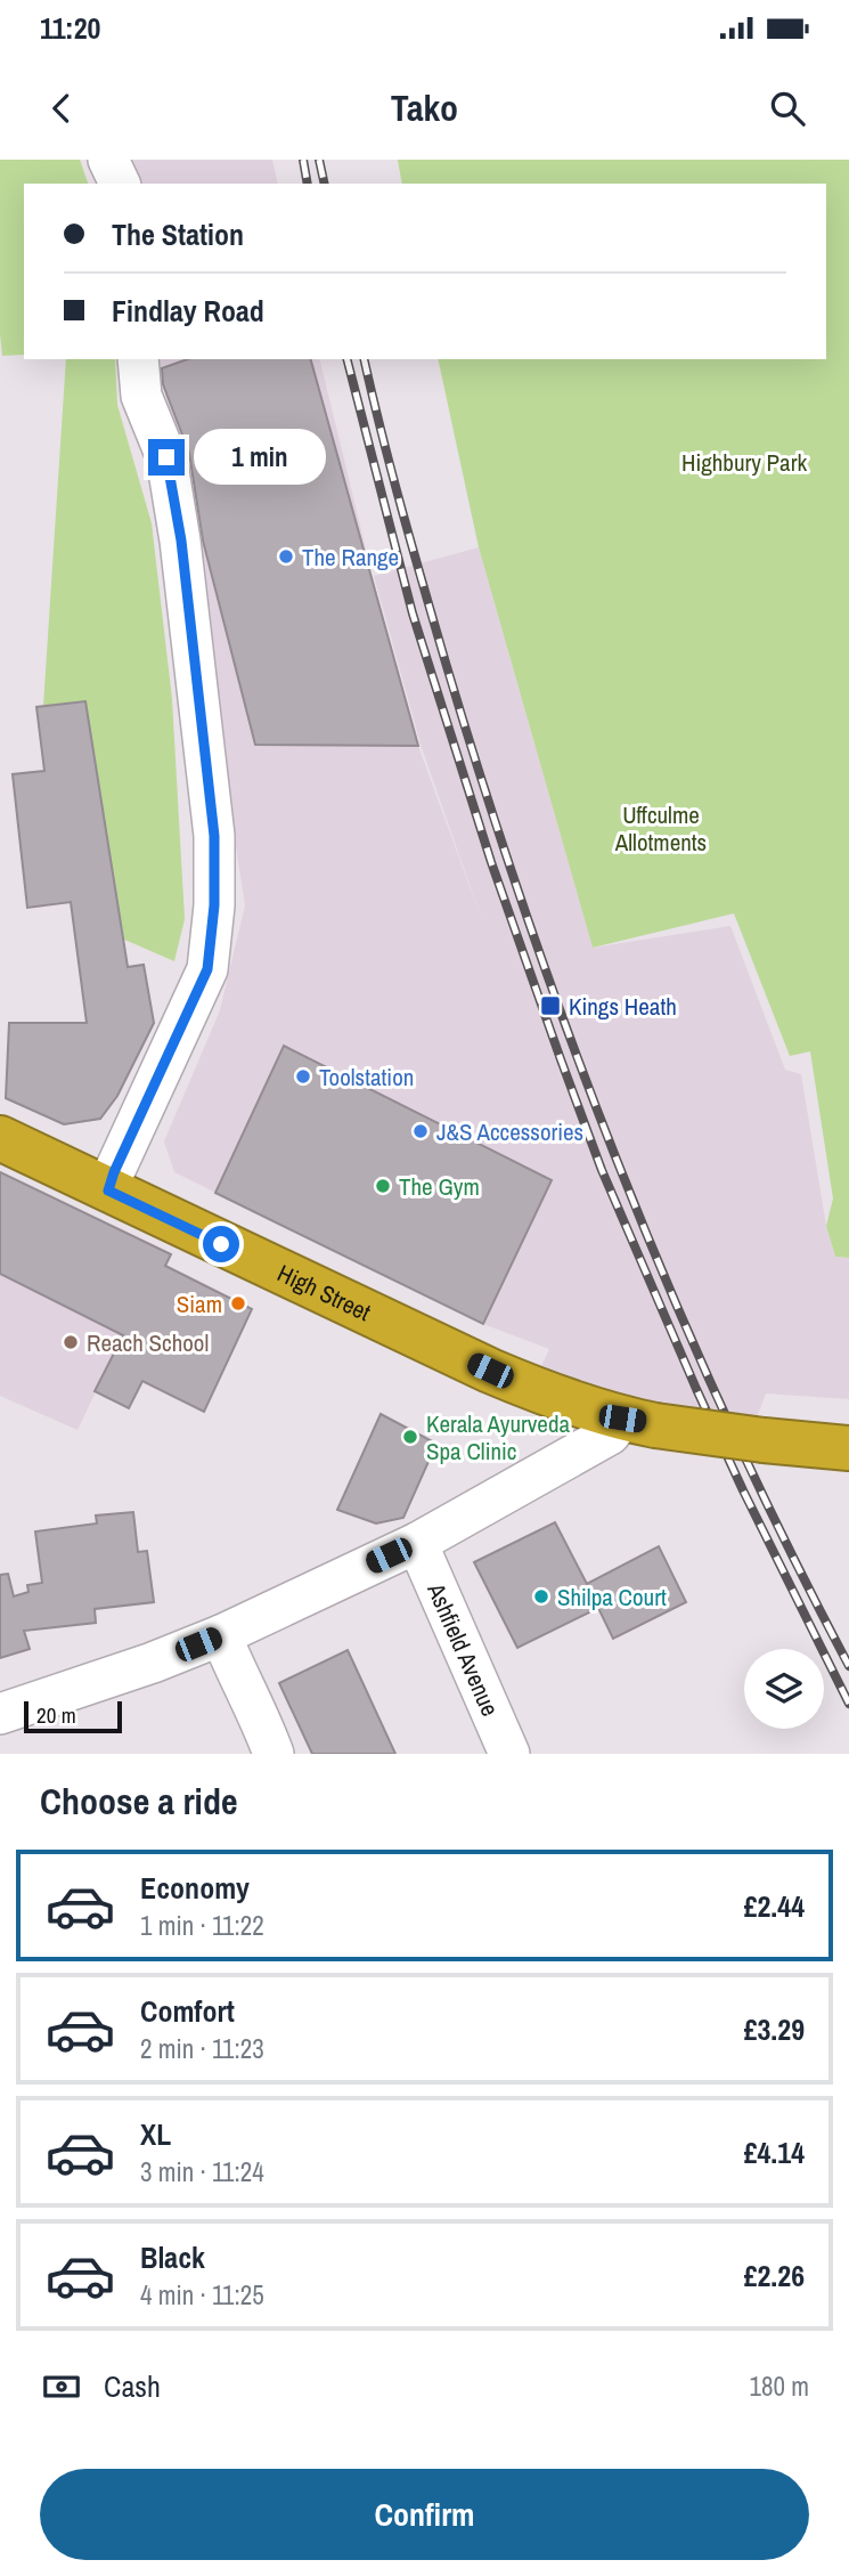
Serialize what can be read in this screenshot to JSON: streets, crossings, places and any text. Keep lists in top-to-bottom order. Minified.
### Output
{"streets":{"highway":["High Street"],"street":["Ashfield Avenue"]},"parks":["Highbury Park","Uffculme Allotments"],"places":{"other":["The Range","Toolstation","J&S Accessories","The Gym","Siam","Reach School","Kerala Ayurveda Spa Clinic","Shilpa Court"],"transit":["Kings Heath"]},"scale_bar":"20 m","page":{"status":"11:20","header":"Tako","banner":["The Station","Findlay Road"],"bubble":"1 min","scale":"20 m","heading":"Choose a ride","list":[{"name":"Economy","note":"1 min · 11:22","value":"£2.44"},{"name":"Comfort","note":"2 min · 11:23","value":"£3.29"},{"name":"XL","note":"3 min · 11:24","value":"£4.14"},{"name":"Black","note":"4 min · 11:25","value":"£2.26"}],"pay":["Cash","180 m"],"buttons":"Confirm"}}
